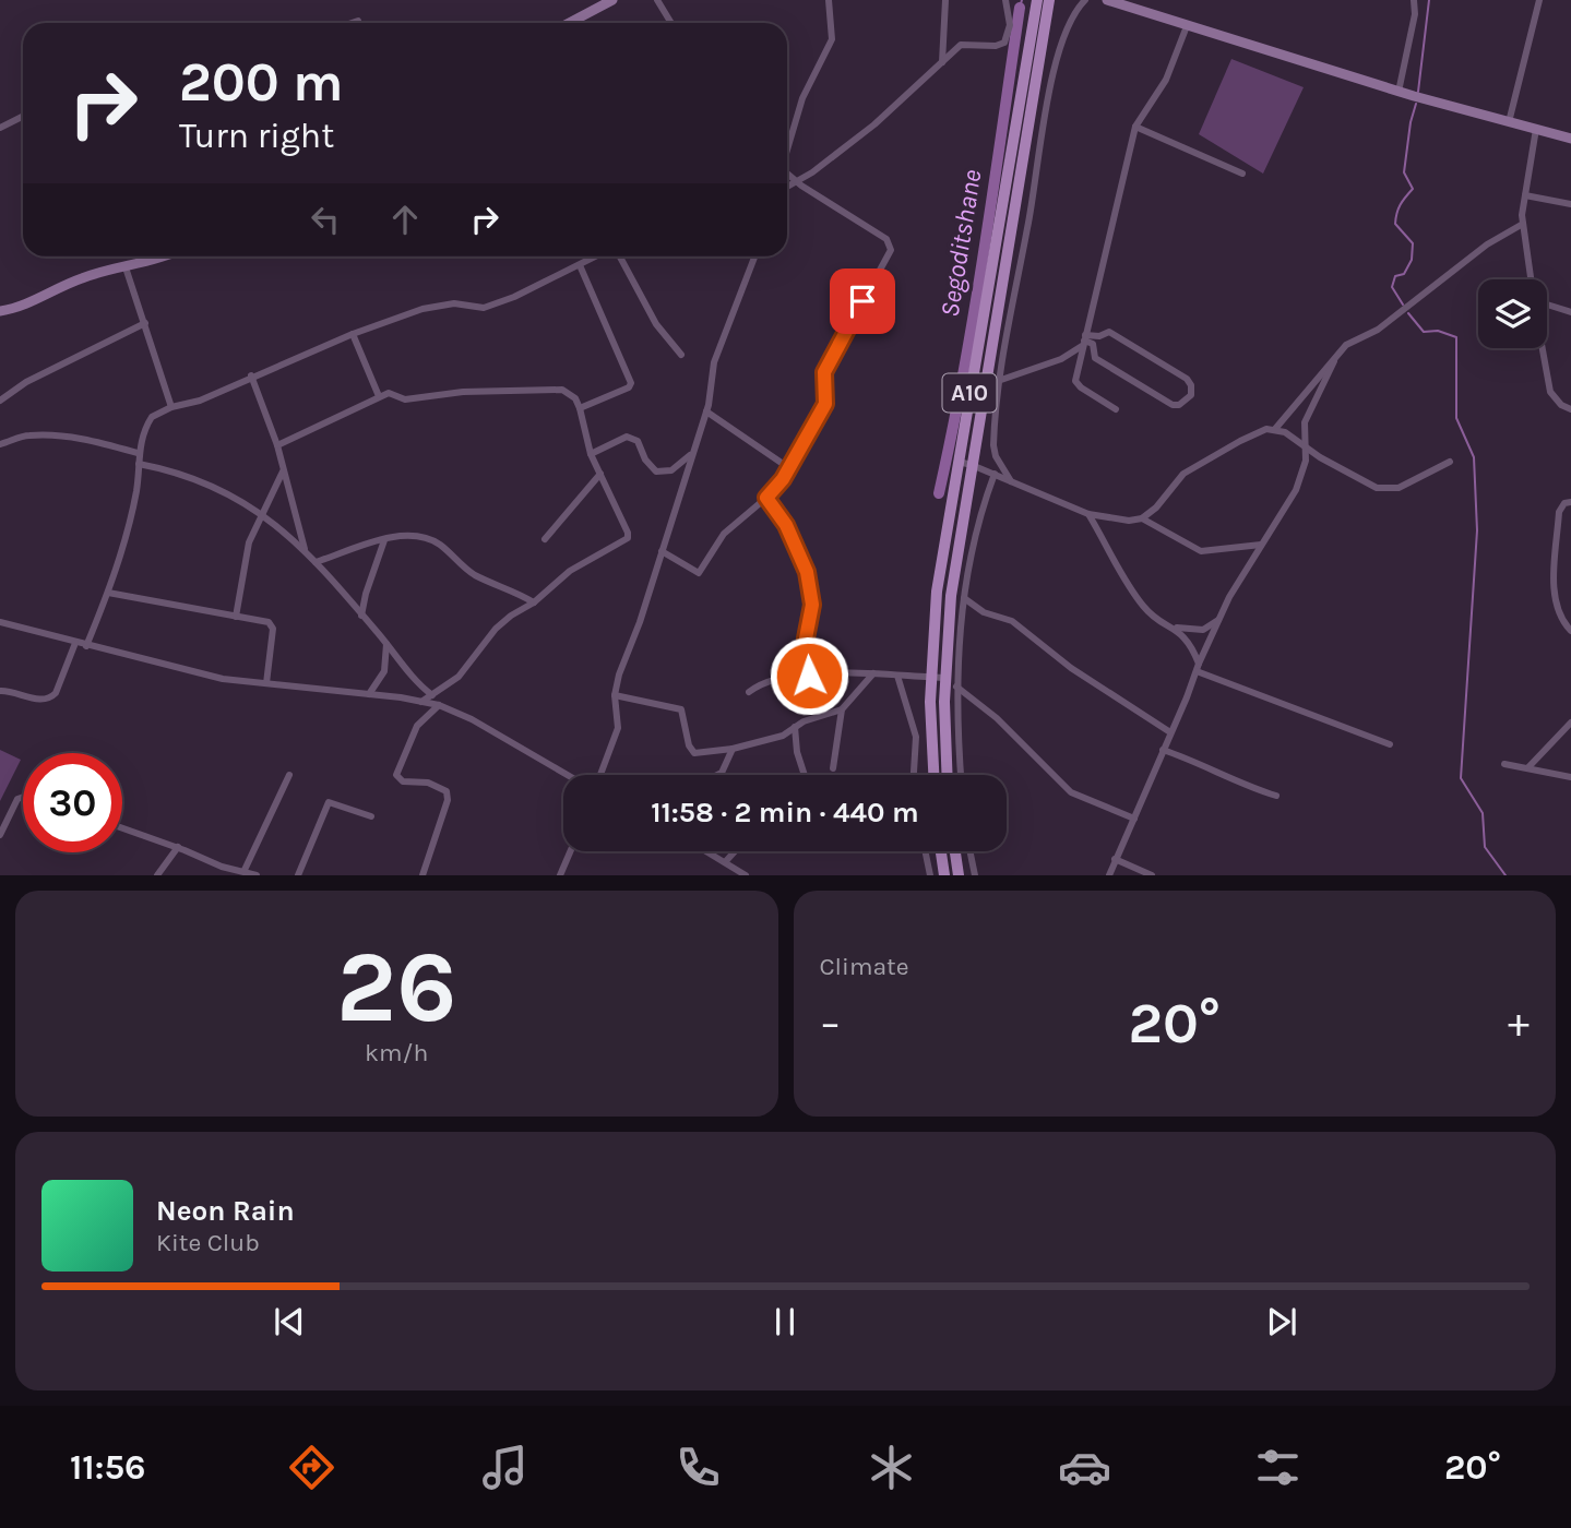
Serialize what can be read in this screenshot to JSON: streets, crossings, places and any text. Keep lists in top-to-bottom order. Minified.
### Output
{"streets":{"main road":["A10"]},"water":["Segoditshane"],"page":{"turn":["200 m","Turn right"],"limit":"30","trip":"11:58 · 2 min · 440 m","tile":[["26","km/h"],"Climate"],"heat":["−","20°","+"],"song":["Neon Rain","Kite Club"],"tabs":["11:56","20°"]}}
